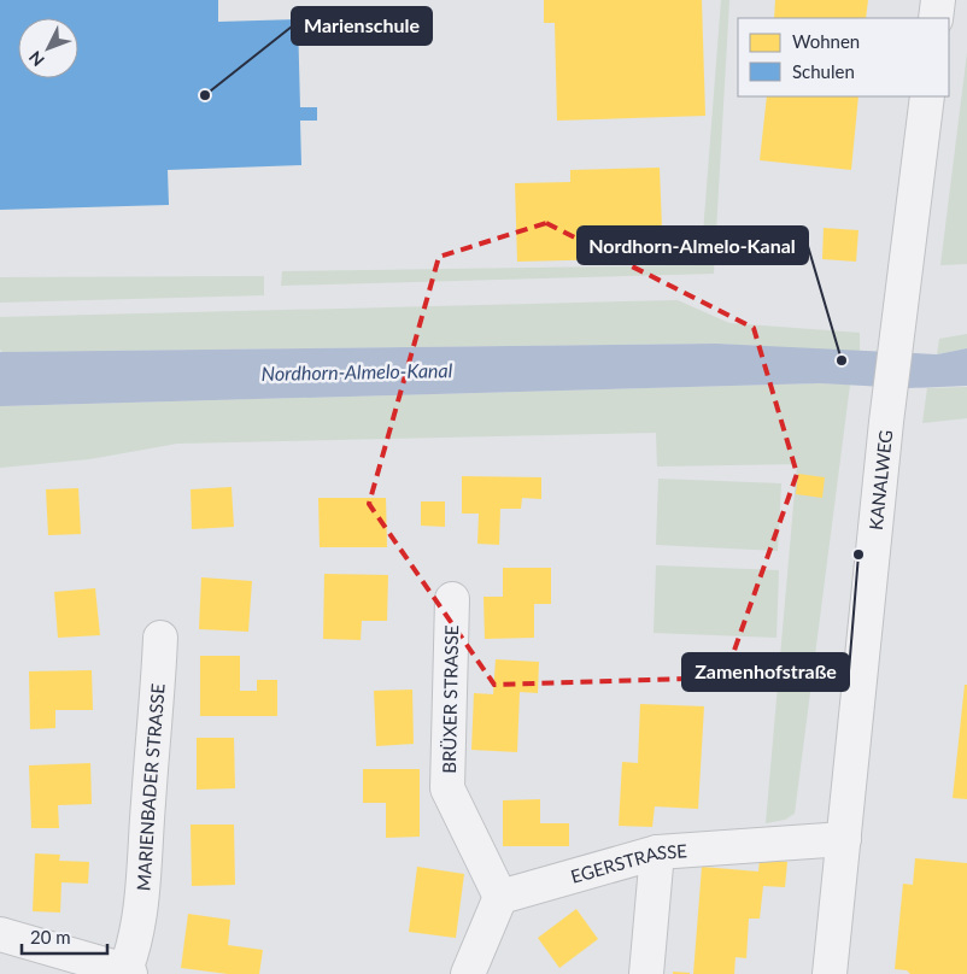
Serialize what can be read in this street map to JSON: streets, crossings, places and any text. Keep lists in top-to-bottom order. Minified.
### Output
{"streets":{"street":["KANALWEG","BRÜXER STRASSE","MARIENBADER STRASSE","EGERSTRASSE"]},"crossings":[["KANALWEG","EGERSTRASSE"],["BRÜXER STRASSE","EGERSTRASSE"]],"water":["Nordhorn-Almelo-Kanal"],"places":["Marienschule","Nordhorn-Almelo-Kanal","Zamenhofstraße"],"legend":["Wohnen","Schulen"],"scale_bar":"20 m","north":"bottom left"}
